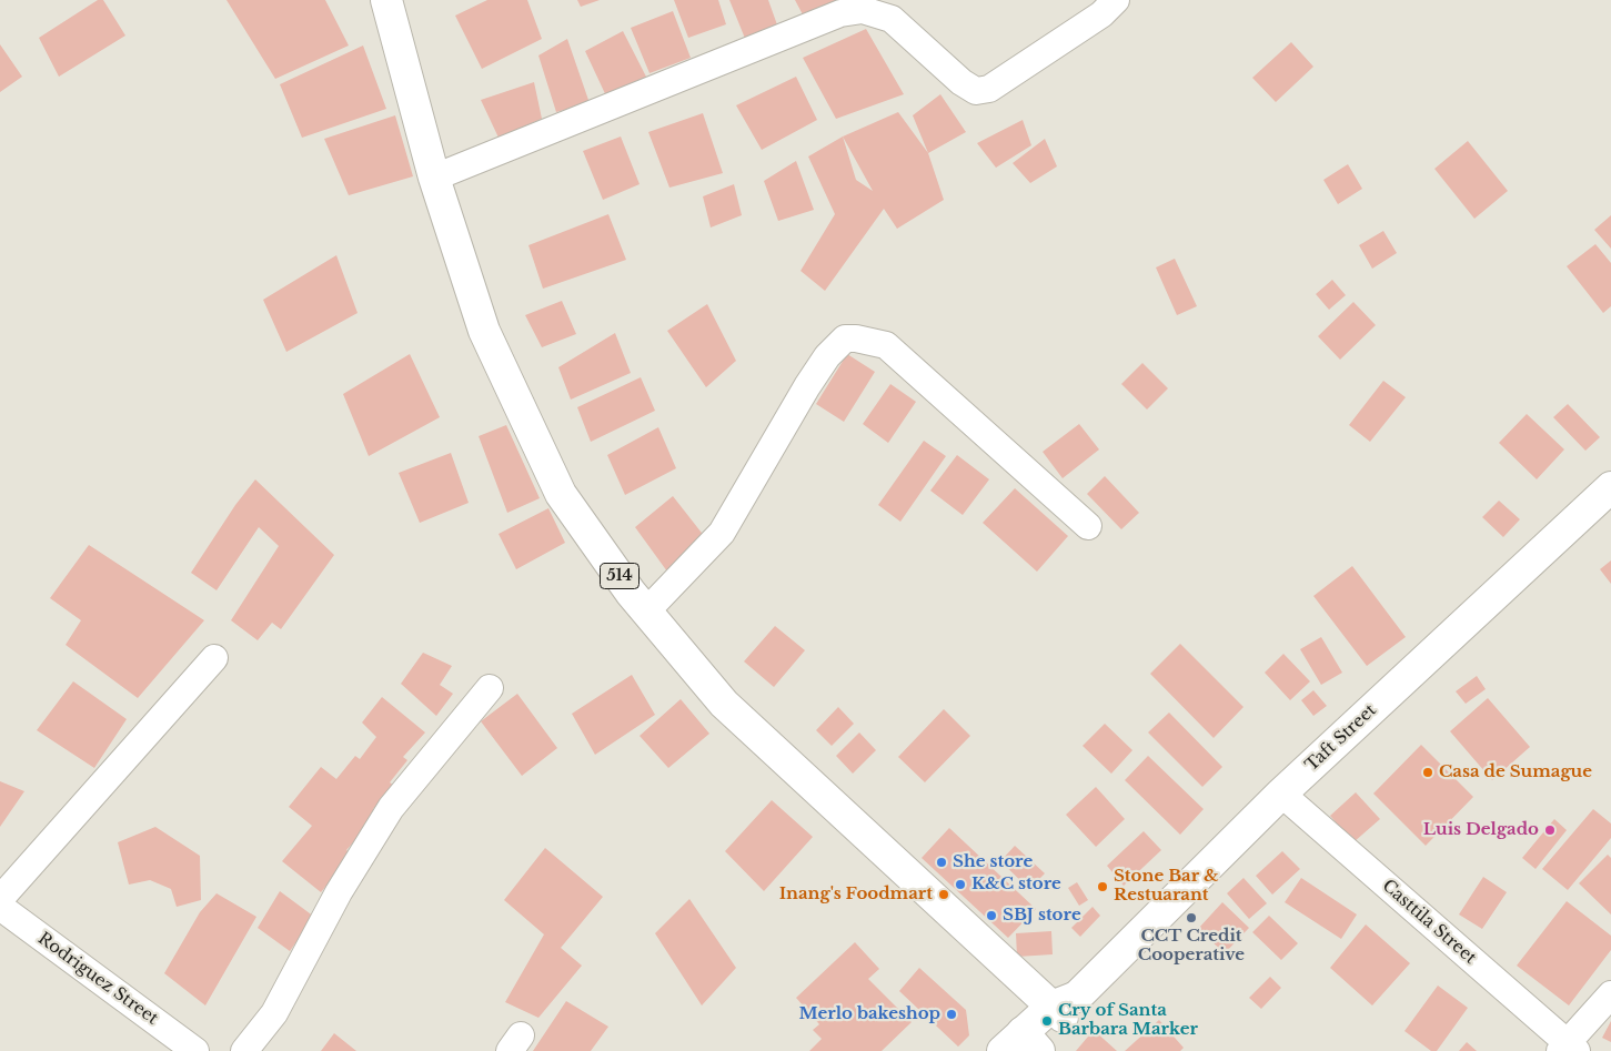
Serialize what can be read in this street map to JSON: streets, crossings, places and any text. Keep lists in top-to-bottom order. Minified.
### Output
{"streets":{"main road":["514","Taft Street"],"street":["Casttila Street","Rodriguez Street"]},"crossings":[["514","Taft Street"],["Taft Street","Casttila Street"]],"places":["Casa de Sumague","Luis Delgado","She store","K&C store","Stone Bar & Restuarant","Inang's Foodmart","SBJ store","CCT Credit Cooperative","Merlo bakeshop","Cry of Santa Barbara Marker"]}
